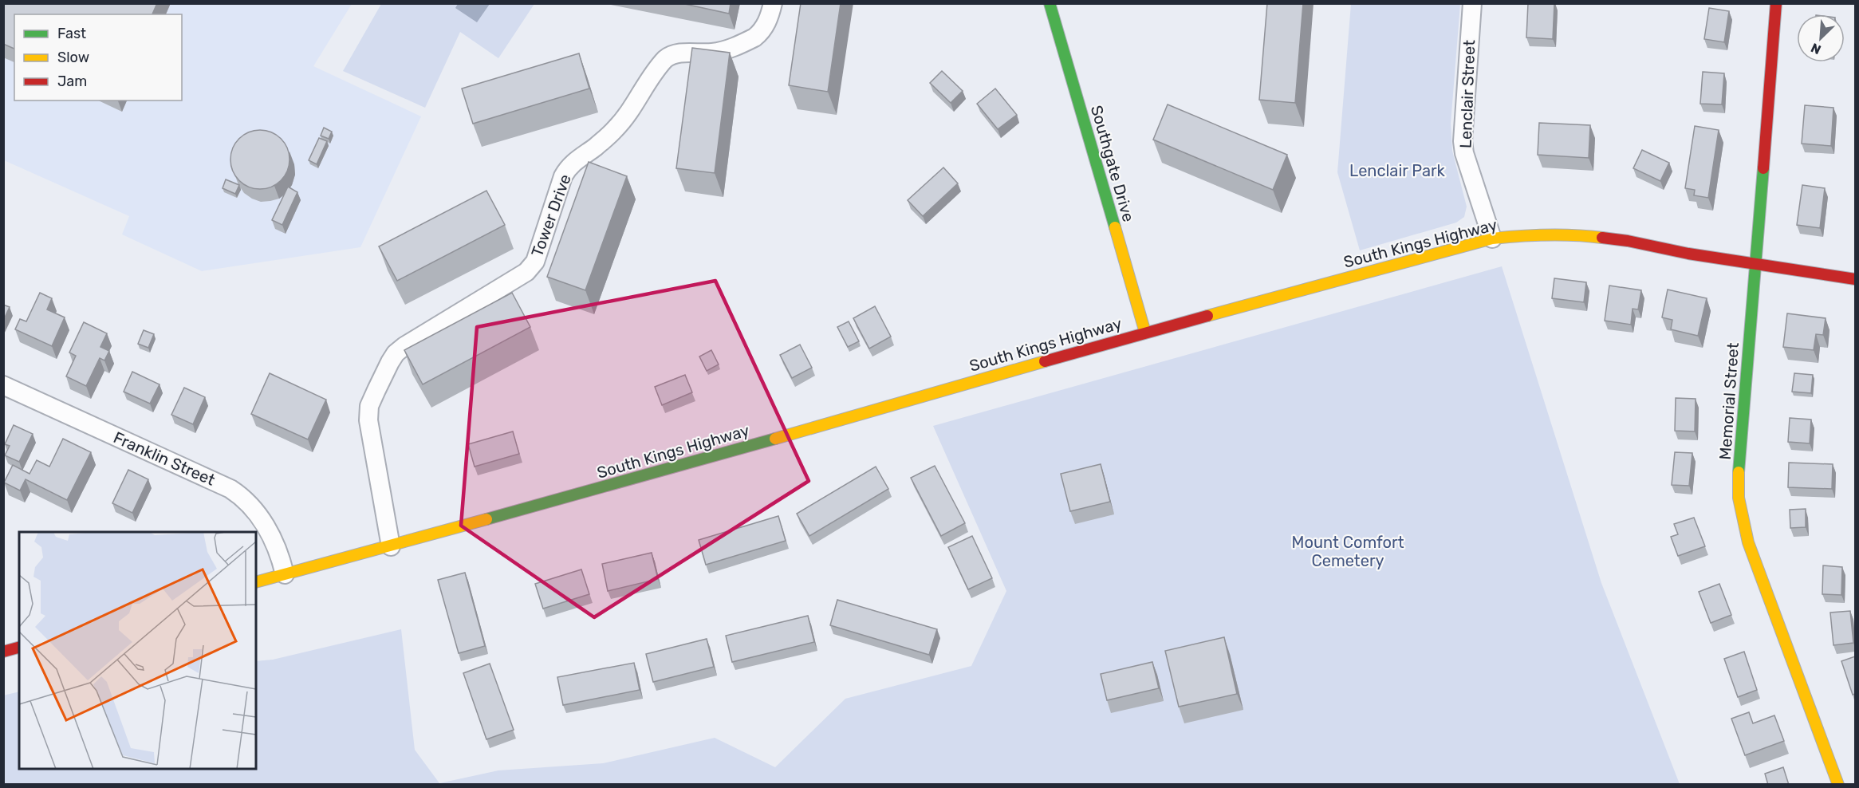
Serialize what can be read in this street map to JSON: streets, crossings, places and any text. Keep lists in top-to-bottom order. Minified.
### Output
{"streets":{"main road":["Southgate Drive","South Kings Highway","Memorial Street"],"street":["Lenclair Street","Tower Drive","Franklin Street"]},"crossings":[["Lenclair Street","South Kings Highway"],["Southgate Drive","South Kings Highway"],["Tower Drive","South Kings Highway"],["South Kings Highway","Memorial Street"],["South Kings Highway","Franklin Street"]],"parks":["Lenclair Park","Mount Comfort Cemetery"],"legend":["Fast","Slow","Jam"],"north":"bottom left"}
